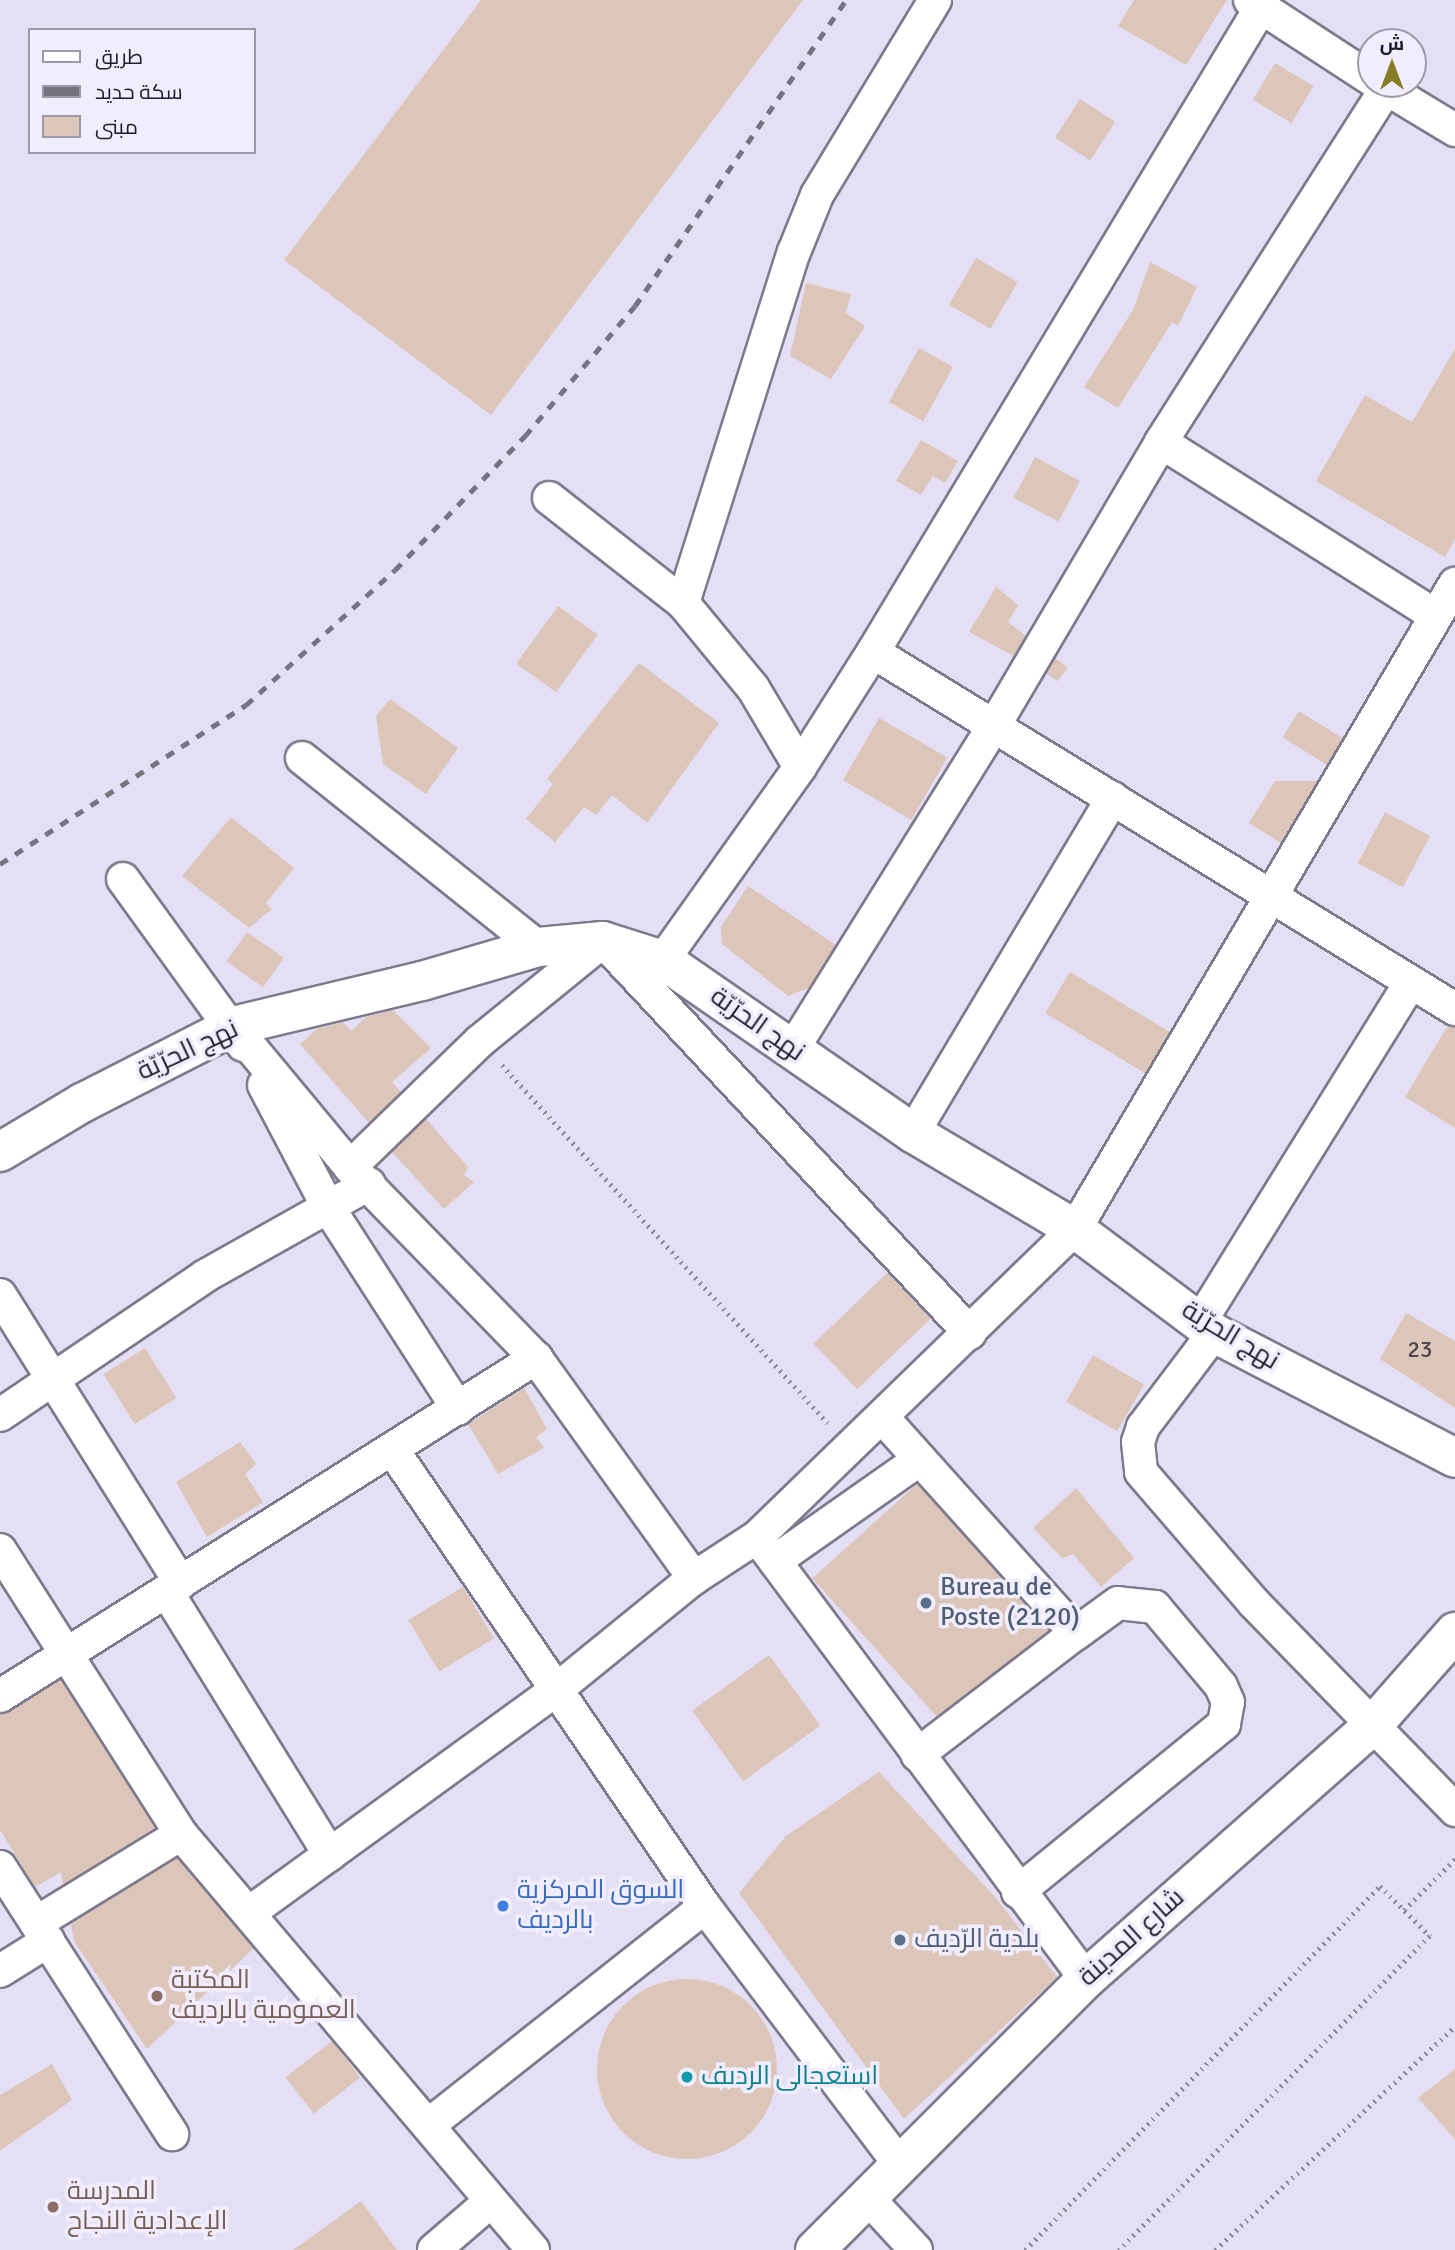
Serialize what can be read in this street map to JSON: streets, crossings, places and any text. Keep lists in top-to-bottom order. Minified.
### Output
{"streets":{"street":["نهج الحرّيّة","شارع المدينة"]},"places":["Bureau de Poste (2120)","السوق المركزية بالرديف","بلدية الرّديف","المكتبة العمومية بالرديف","استعجالى الردىف","المدرسة الإعدادية النجاح"],"house_numbers":["23"],"legend":["طريق","سكة حديد","مبنى"],"north":"top"}
